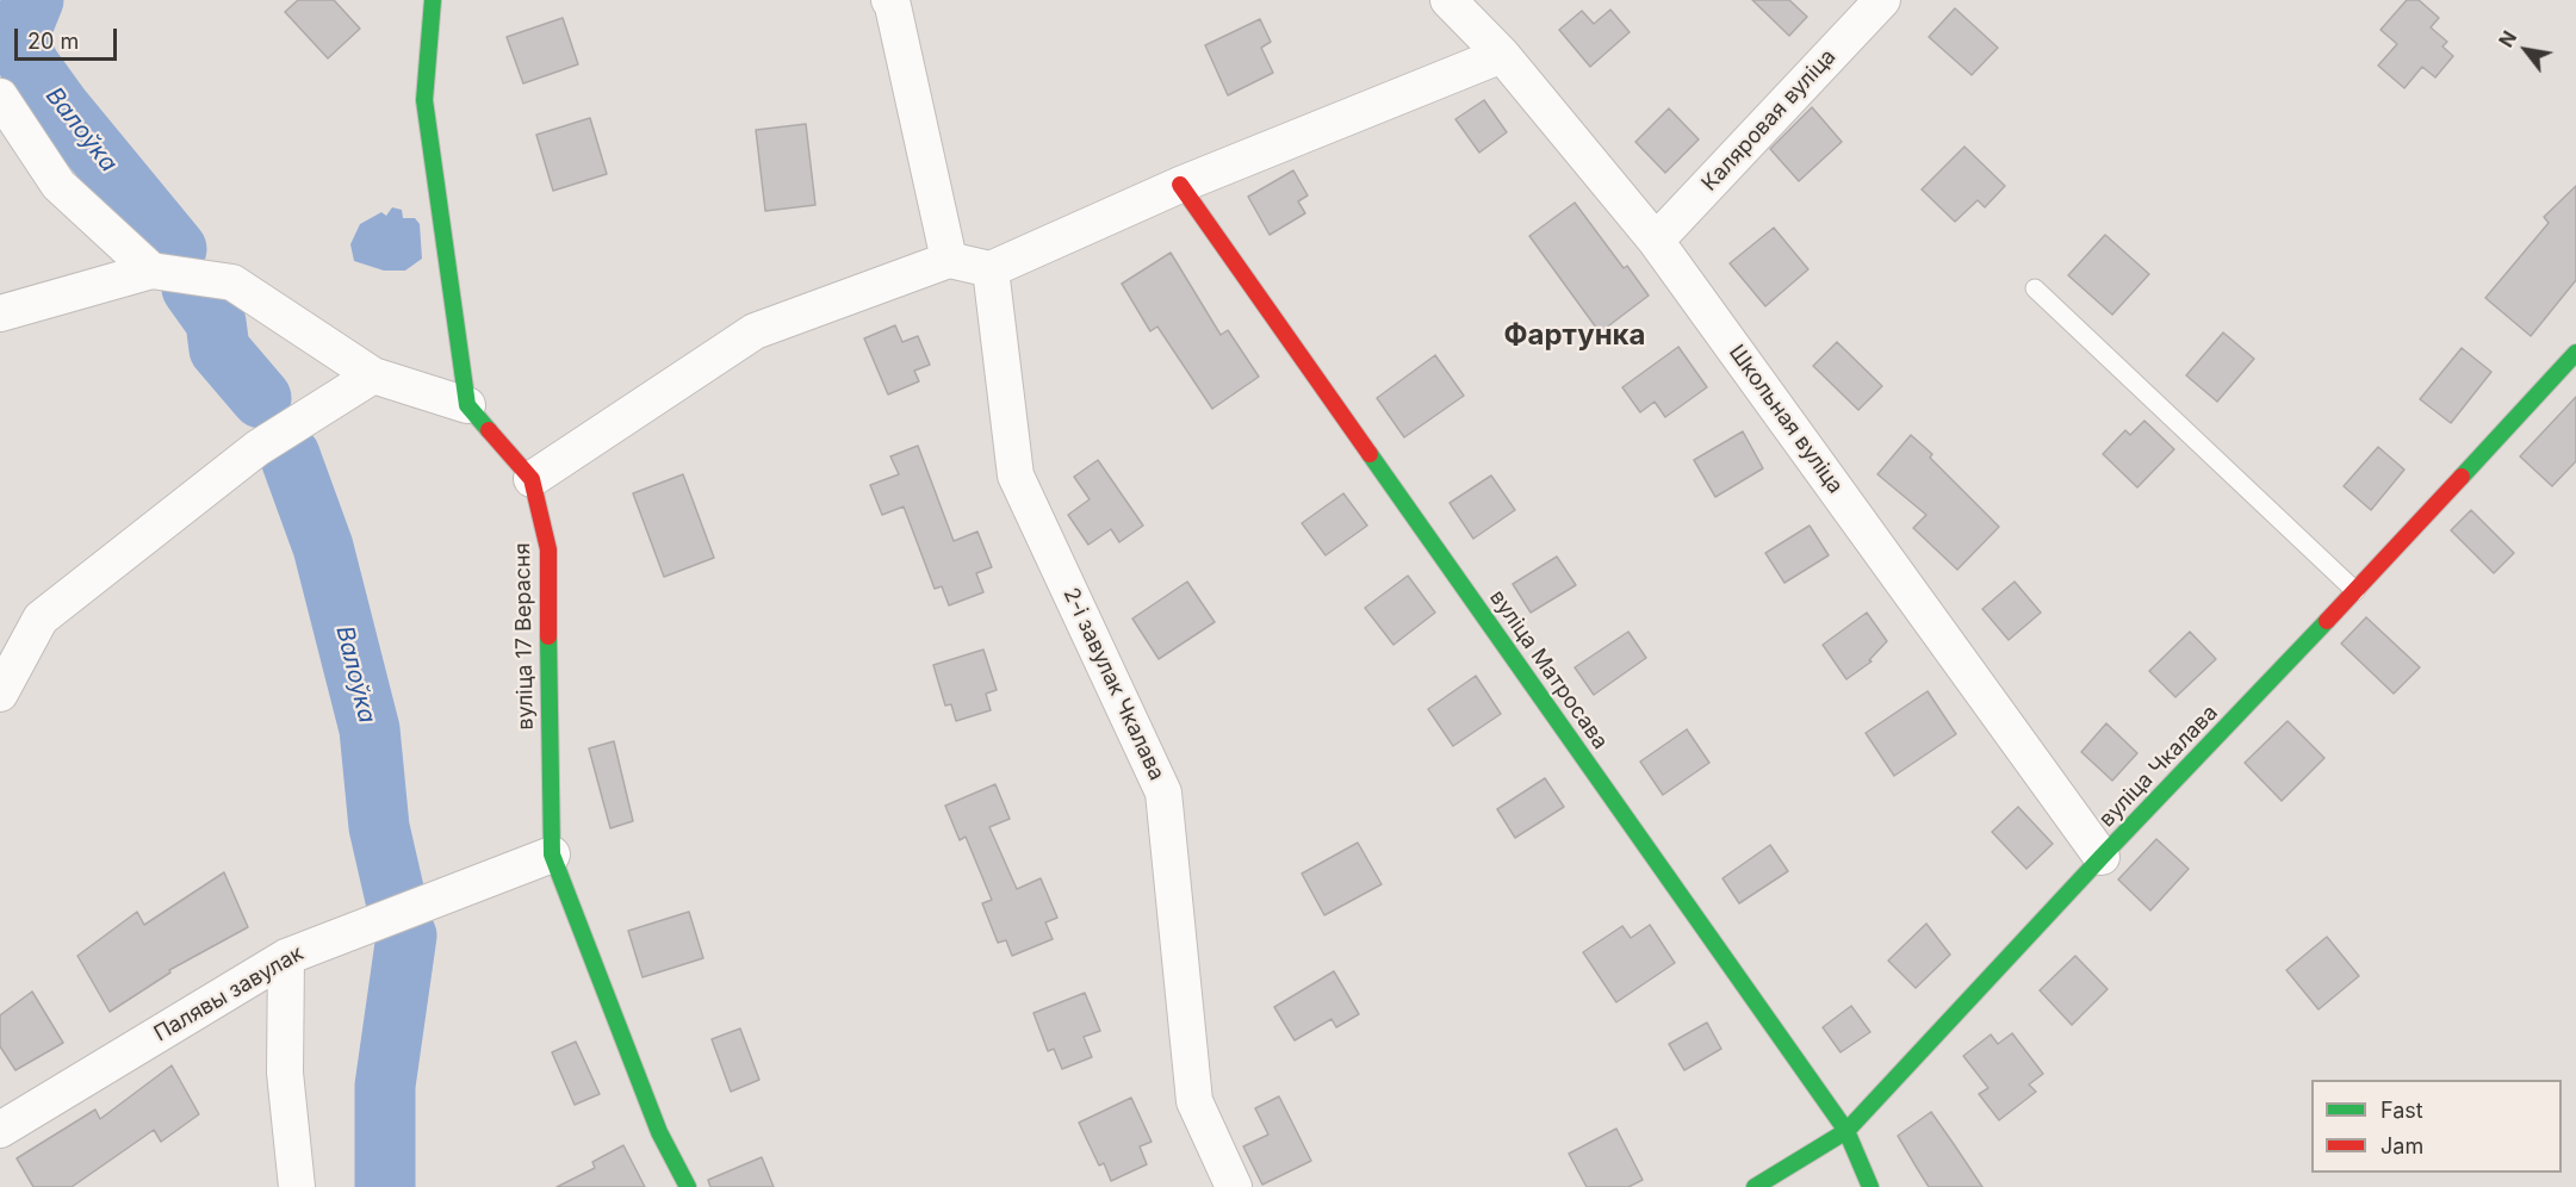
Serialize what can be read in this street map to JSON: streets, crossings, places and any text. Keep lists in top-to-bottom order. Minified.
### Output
{"streets":{"street":["Каляровая вуліца","Школьная вуліца","вуліца 17 Верасня","вуліца Матросава","2-і завулак Чкалава","вуліца Чкалава","Палявы завулак"]},"crossings":[["Каляровая вуліца","Школьная вуліца"],["Школьная вуліца","вуліца Чкалава"],["вуліца 17 Верасня","Палявы завулак"],["вуліца Матросава","вуліца Чкалава"]],"districts":["Фартунка"],"water":["Валоўка"],"legend":["Fast","Jam"],"scale_bar":"20 m","north":"top left"}
